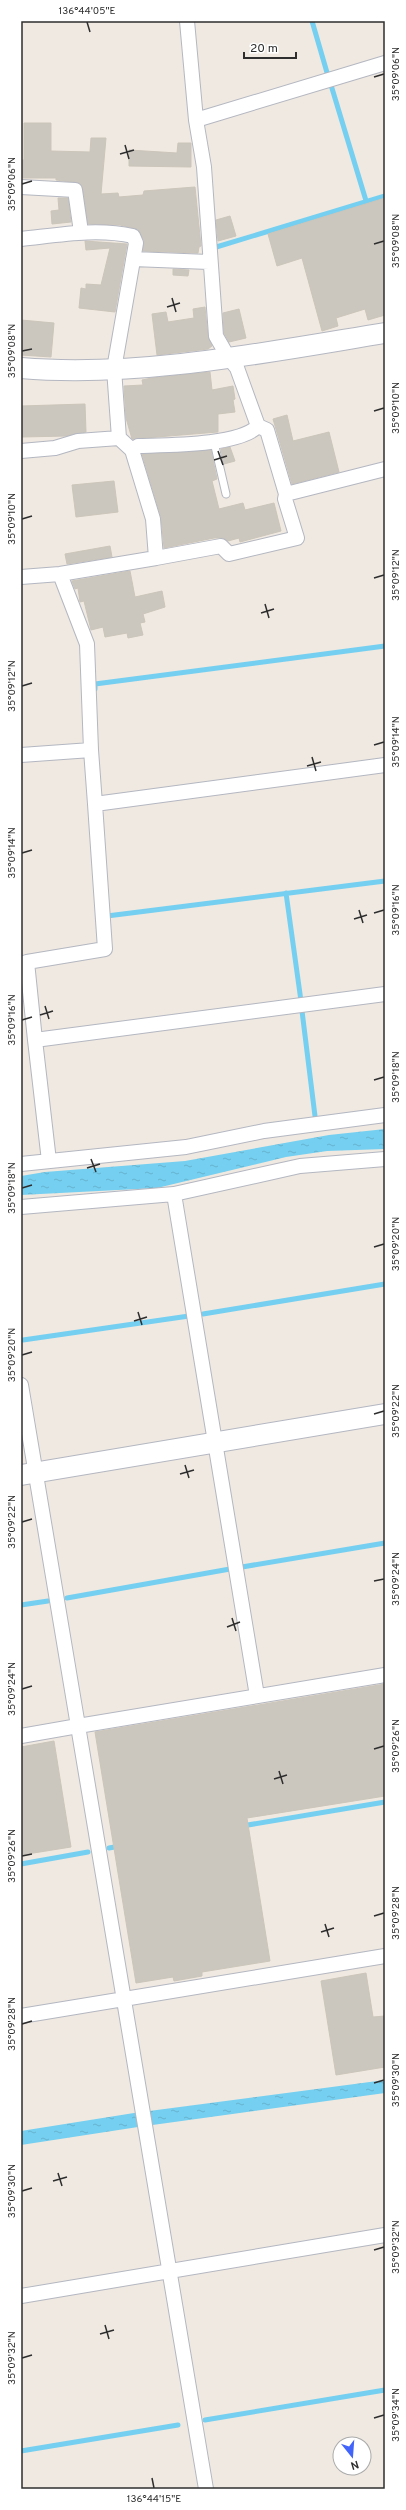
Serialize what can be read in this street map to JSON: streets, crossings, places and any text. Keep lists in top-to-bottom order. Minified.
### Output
{"scale_bar":"20 m","north":"bottom","coordinates":["136°44'05\"E","35°09'06\"N","35°09'08\"N","35°09'10\"N","35°09'12\"N","35°09'14\"N","35°09'16\"N","35°09'18\"N","35°09'20\"N","35°09'22\"N","35°09'24\"N","35°09'26\"N","35°09'28\"N","35°09'30\"N","35°09'32\"N","35°09'34\"N","136°44'15\"E"]}
